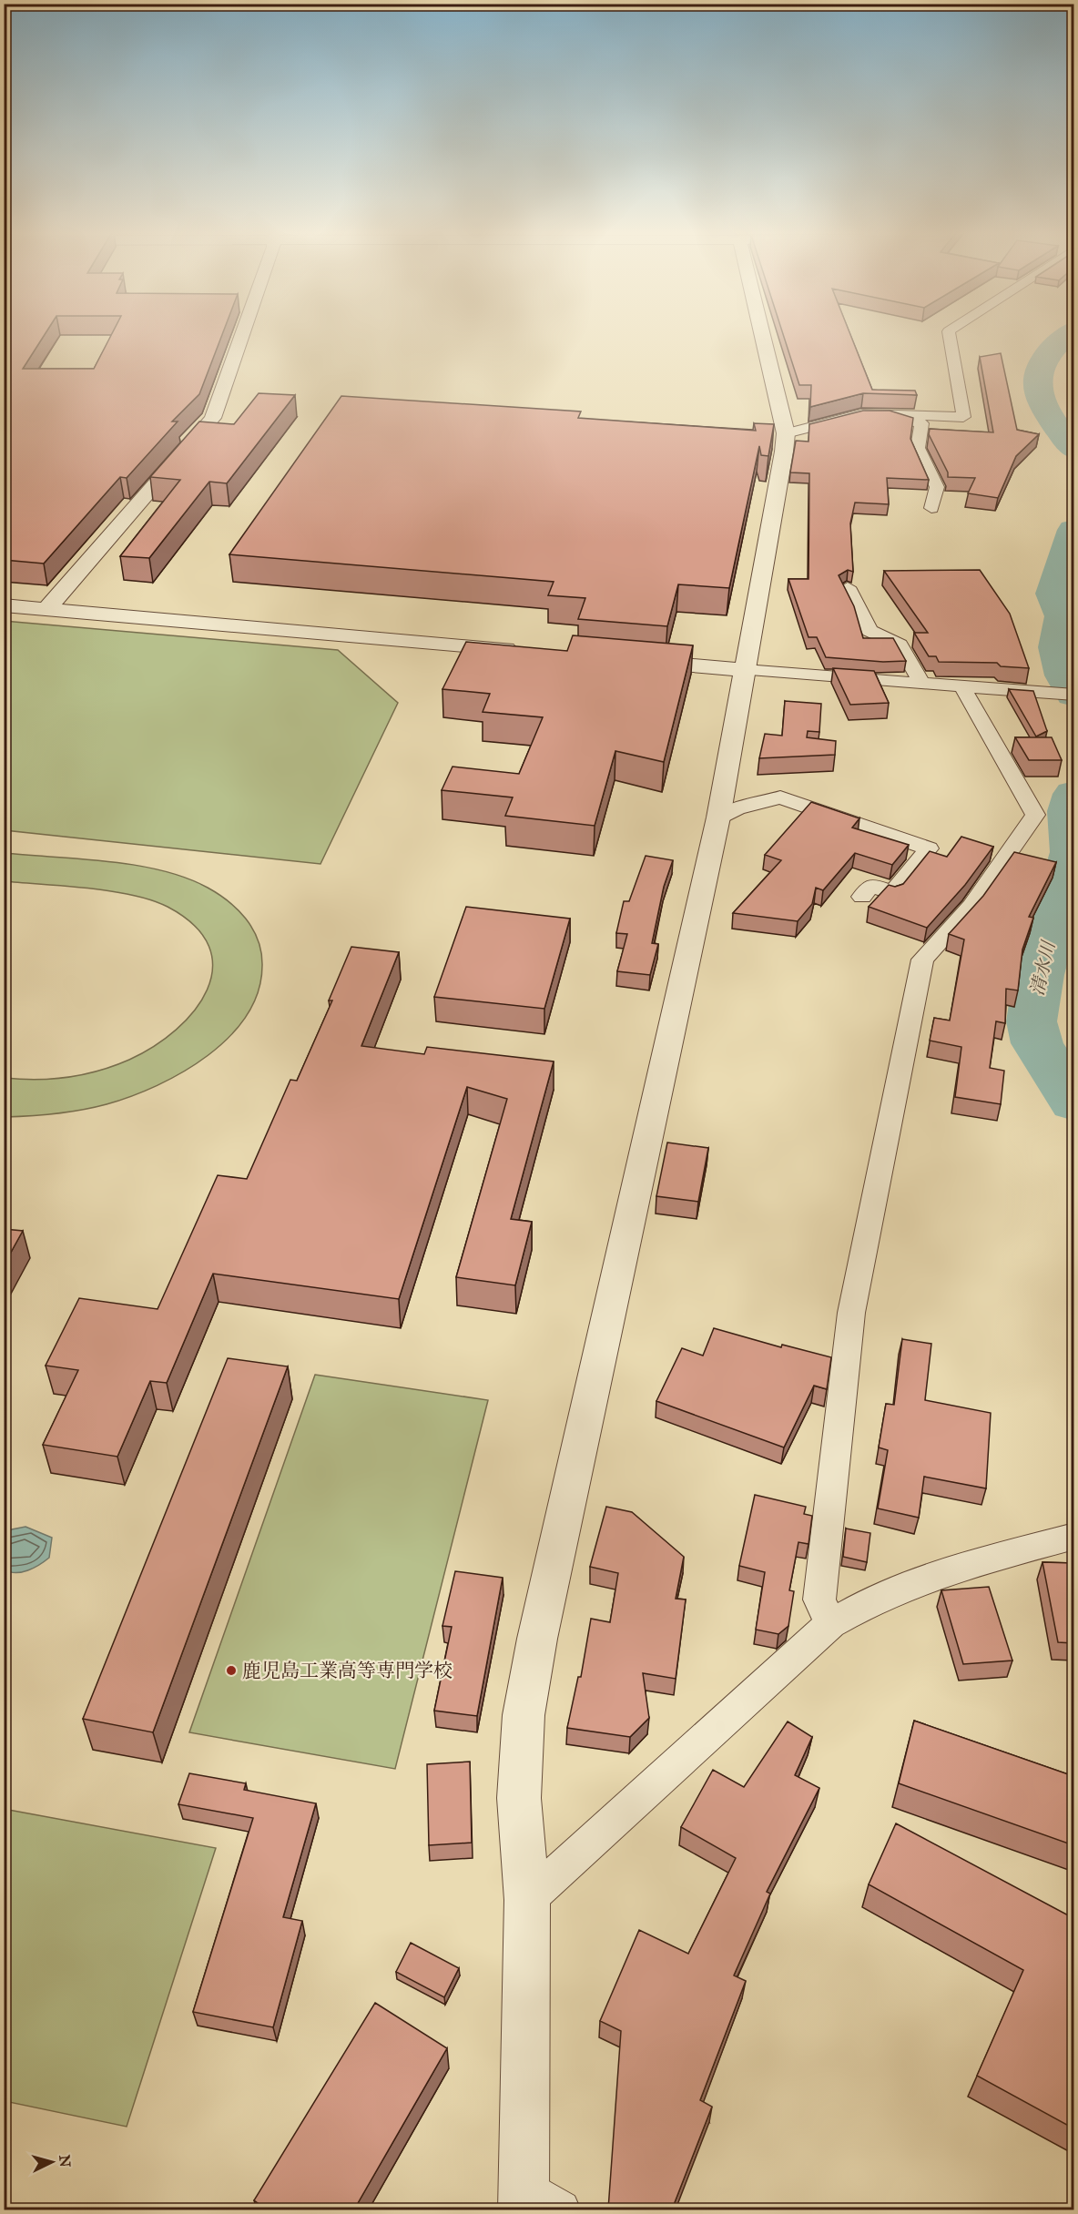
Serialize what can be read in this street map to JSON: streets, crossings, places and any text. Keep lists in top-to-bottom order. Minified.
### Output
{"water":["清水川"],"places":["鹿児島工業高等専門学校"],"north":"right"}
